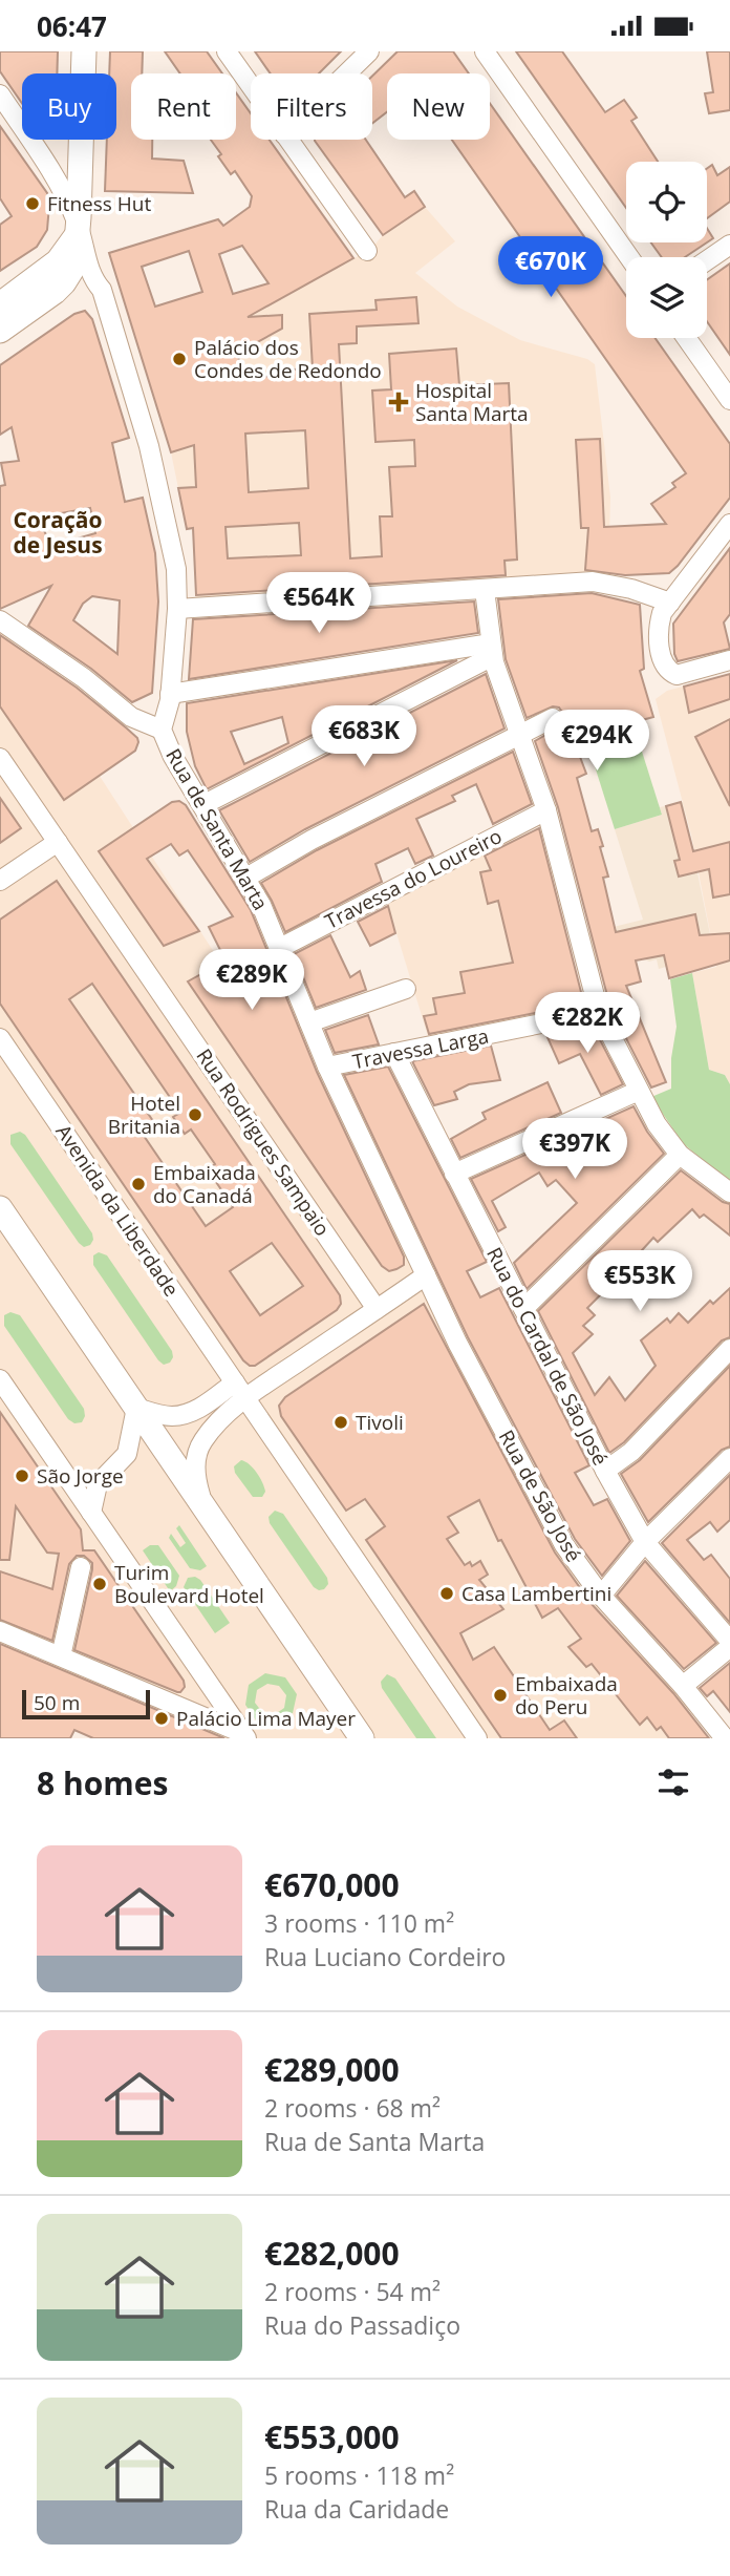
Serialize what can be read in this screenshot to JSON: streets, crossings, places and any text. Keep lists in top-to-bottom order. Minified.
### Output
{"streets":{"street":["Rua de Santa Marta","Travessa do Loureiro","Travessa Larga","Rua Rodrigues Sampaio","Avenida da Liberdade","Rua do Cardal de São José","Rua de São José"]},"crossings":[["Rua de Santa Marta","Travessa do Loureiro"],["Rua de Santa Marta","Travessa Larga"],["Rua de Santa Marta","Rua de São José"],["Travessa Larga","Rua do Cardal de São José"]],"districts":["Coração de Jesus"],"places":{"other":["Fitness Hut","Palácio dos Condes de Redondo","Hotel Britania","Embaixada do Canadá","Tivoli","São Jorge","Turim Boulevard Hotel","Casa Lambertini","Embaixada do Peru","Palácio Lima Mayer"],"health":["Hospital Santa Marta"]},"scale_bar":"50 m","page":{"status":"06:47","chip":["Buy","Rent","Filters","New"],"price":["€670K","€564K","€683K","€294K","€289K","€282K","€397K","€553K"],"scale":"50 m","heading":"8 homes","list":[{"name":"€670,000","note":"3 rooms · 110 m² · Rua Luciano Cordeiro"},{"name":"€289,000","note":"2 rooms · 68 m² · Rua de Santa Marta"},{"name":"€282,000","note":"2 rooms · 54 m² · Rua do Passadiço"},{"name":"€553,000","note":"5 rooms · 118 m² · Rua da Caridade"}]}}
